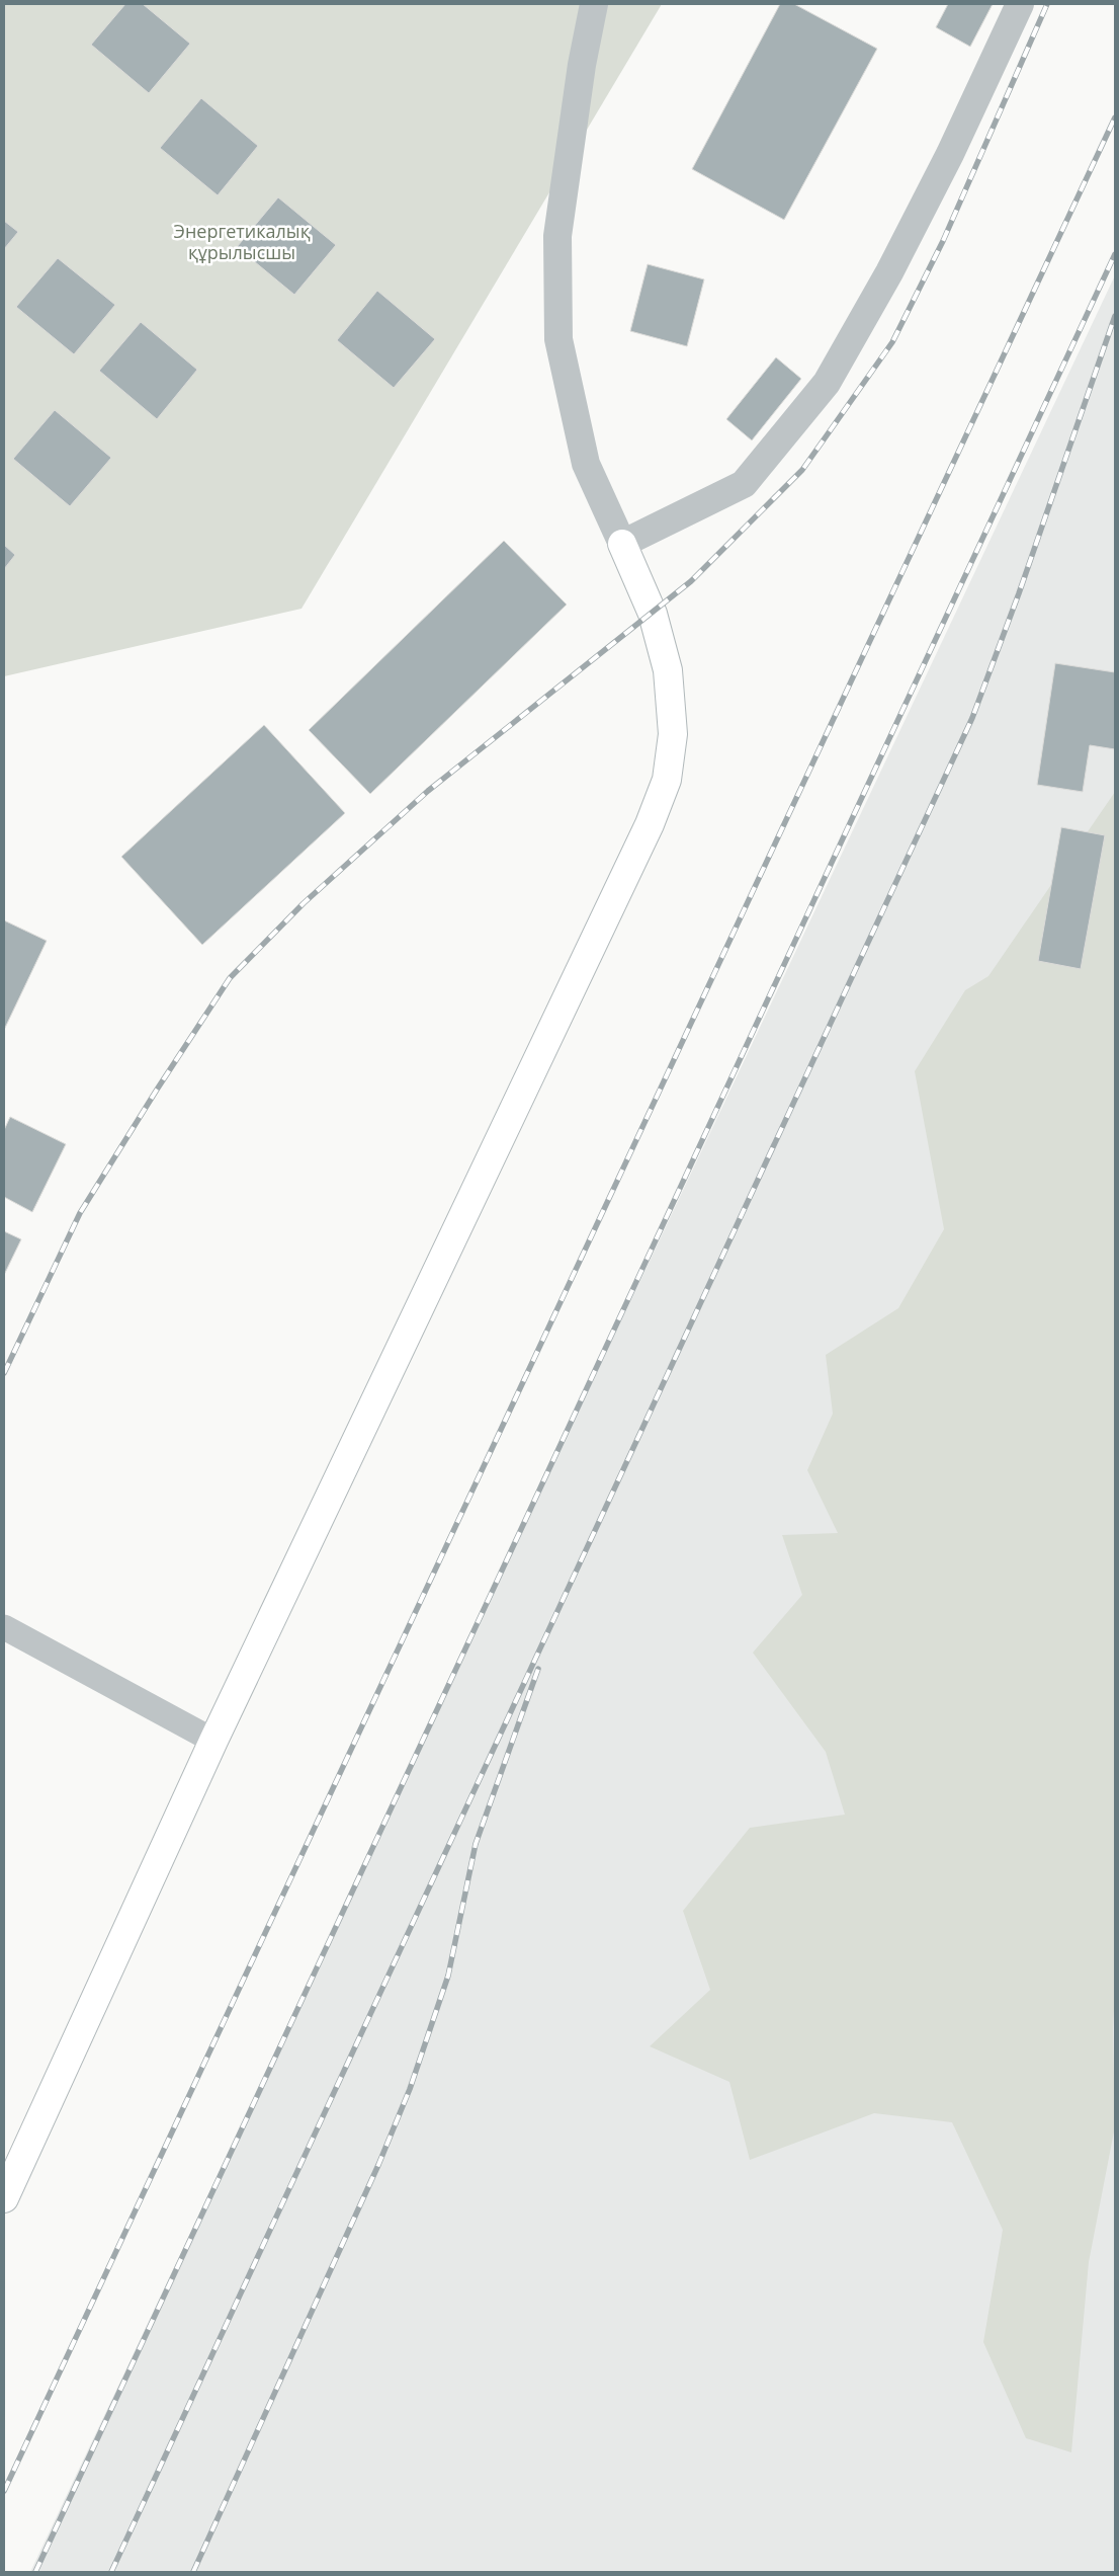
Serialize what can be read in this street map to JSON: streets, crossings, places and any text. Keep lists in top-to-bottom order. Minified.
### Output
{"parks":["Энергетикалық құрылысшы"]}
